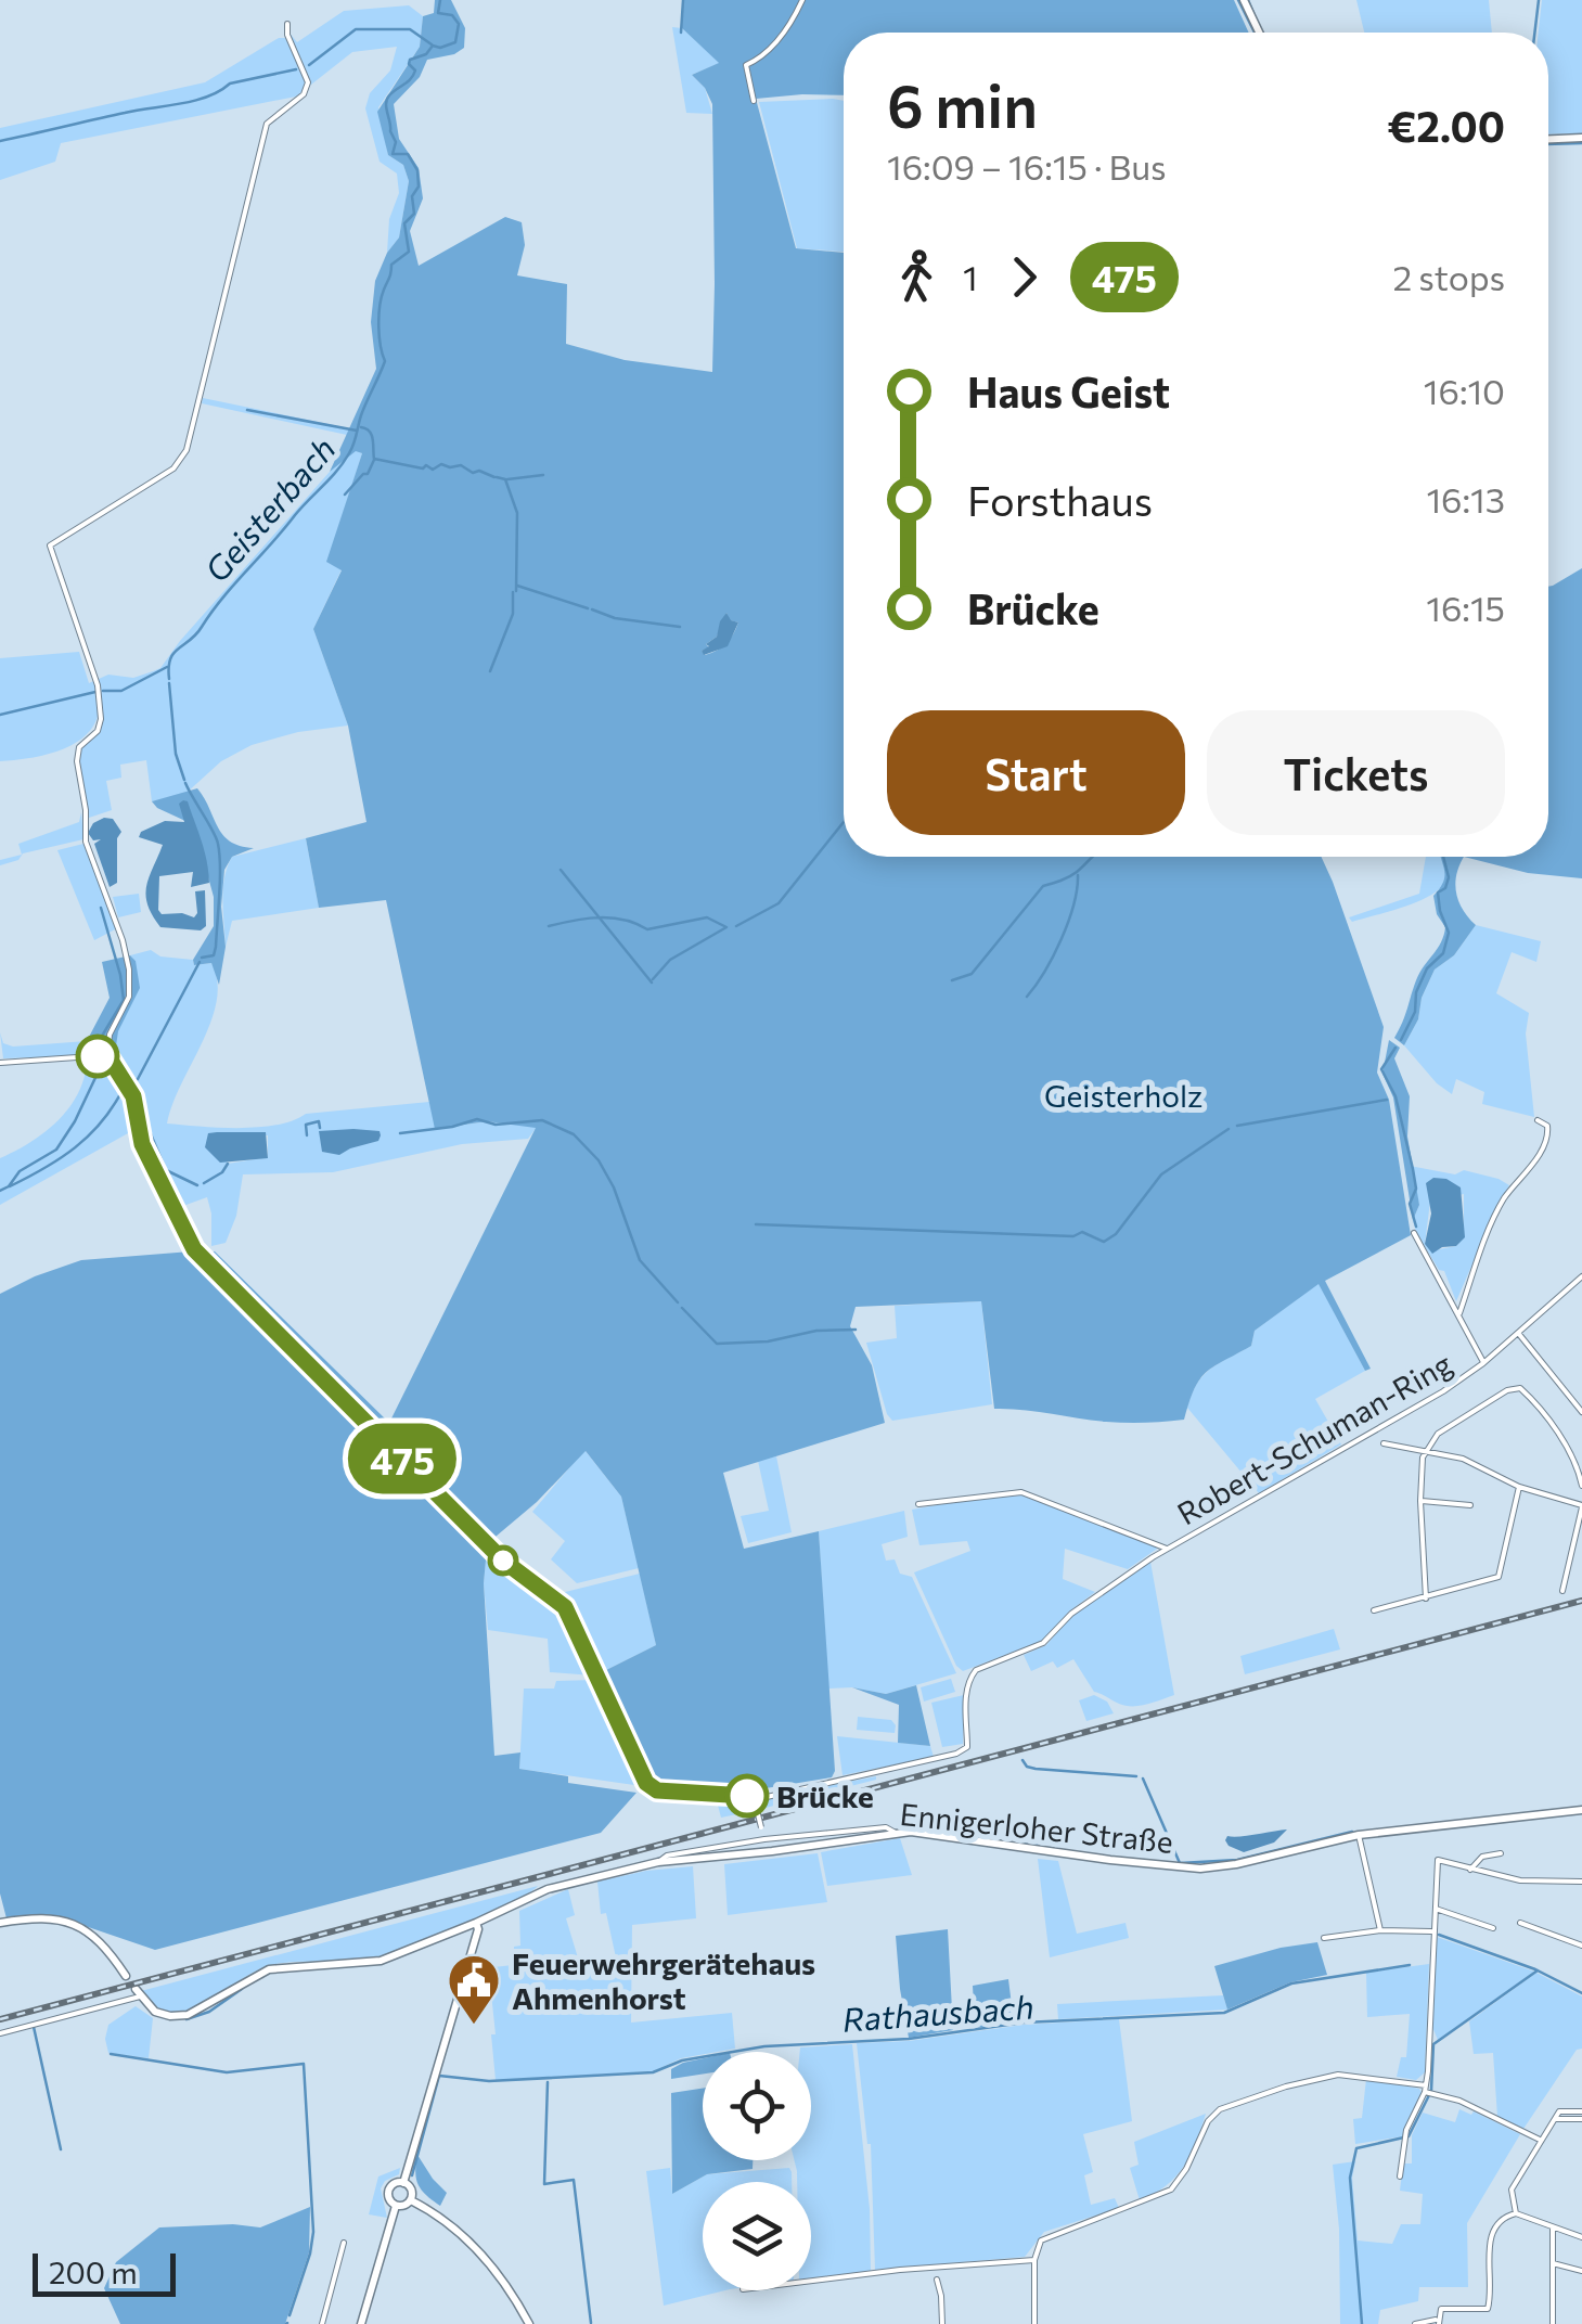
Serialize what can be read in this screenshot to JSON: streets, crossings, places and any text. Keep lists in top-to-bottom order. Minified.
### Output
{"streets":{"main road":["Ennigerloher Straße"],"street":["Robert-Schuman-Ring"]},"water":["Geisterbach","Rathausbach"],"parks":["Geisterholz"],"places":{"other":["Brücke"],"public building":["Feuerwehrgerätehaus Ahmenhorst"]},"lines":["bus line 475"],"scale_bar":"200 m","page":{"on_map":"475","heading":["6 min","16:09 – 16:15 · Bus","€2.00"],"legs":["1","475","2 stops"],"list":[{"name":"Haus Geist","value":"16:10"},{"name":"Forsthaus","value":"16:13"},{"name":"Brücke","value":"16:15"}],"buttons":["Start","Tickets"],"scale":"200 m"}}
